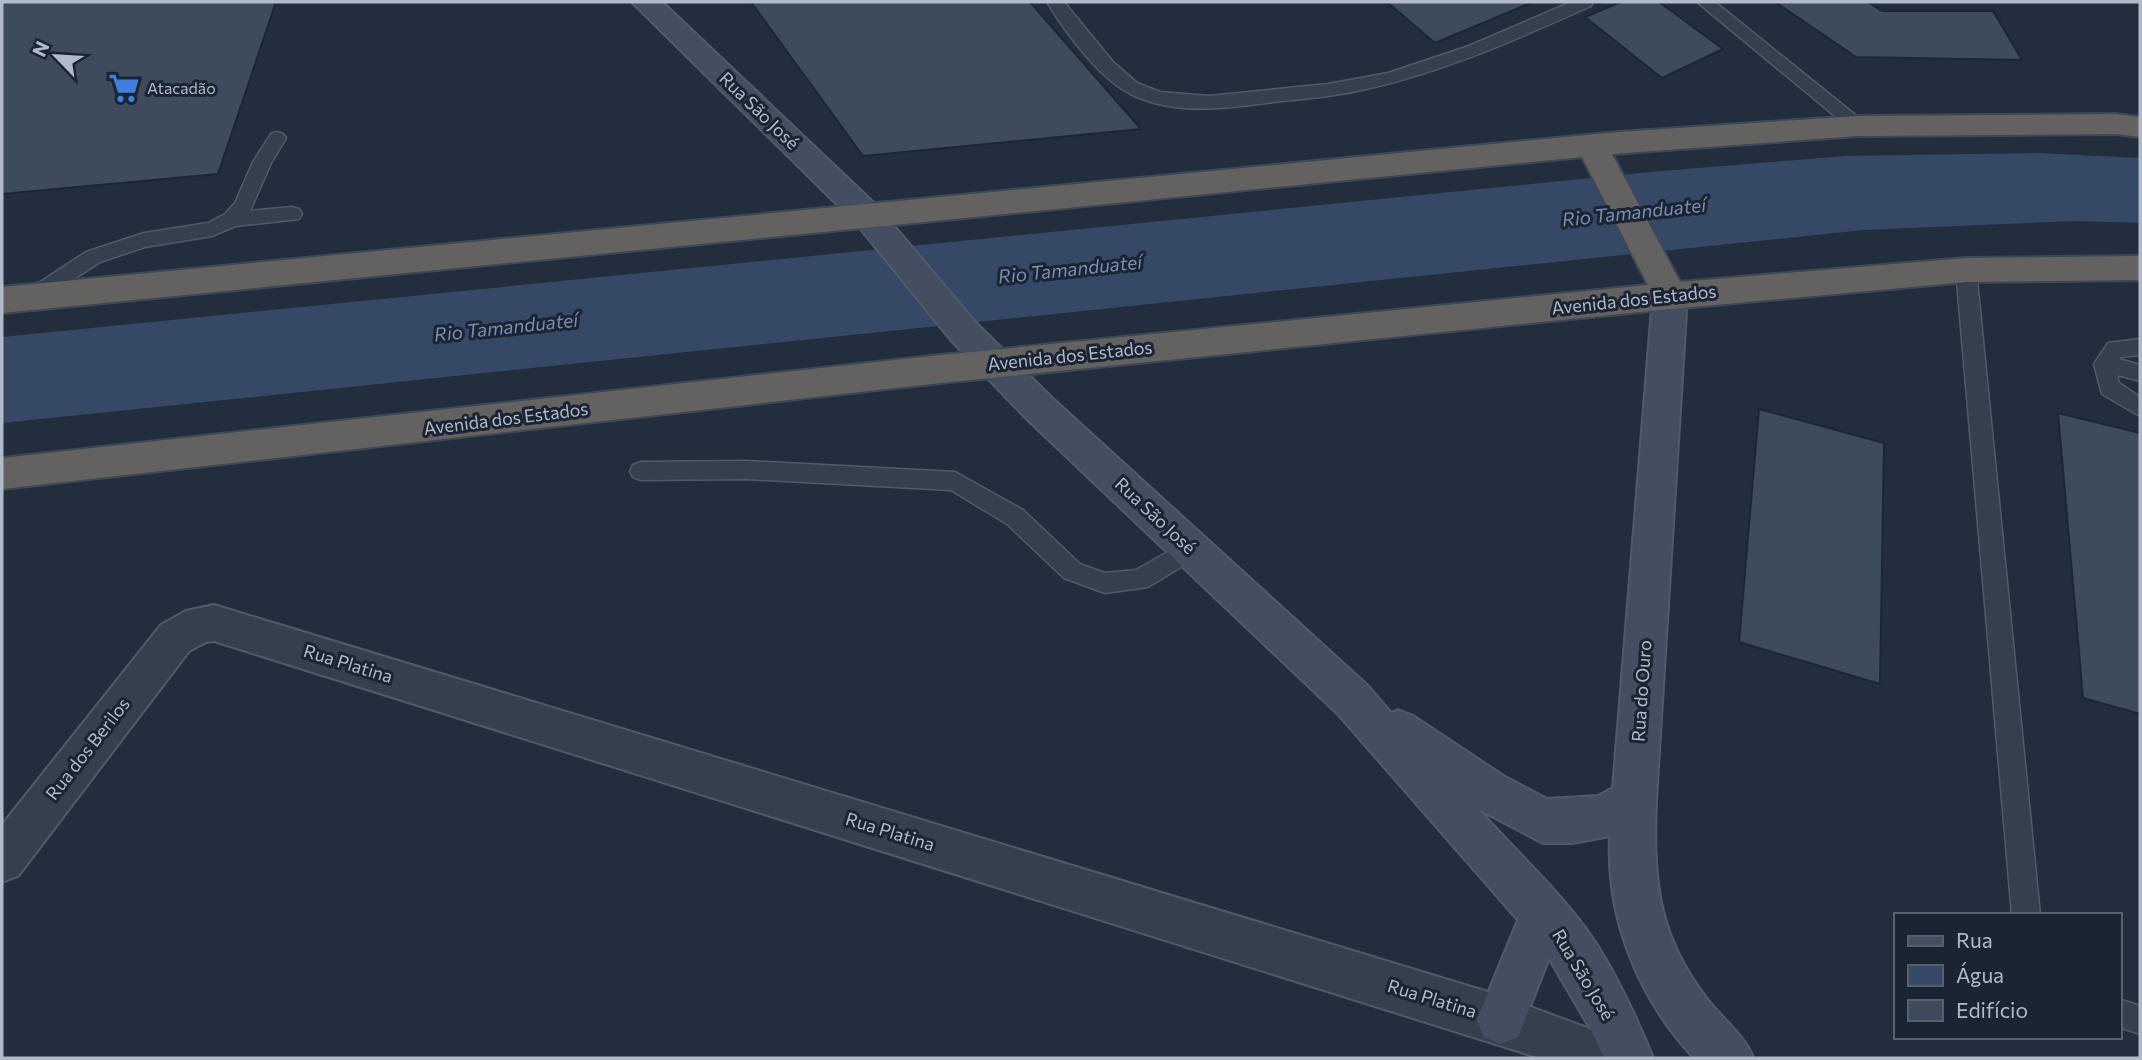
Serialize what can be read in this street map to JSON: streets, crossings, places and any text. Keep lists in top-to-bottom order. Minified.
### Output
{"streets":{"highway":["Avenida dos Estados"],"main road":["Rua São José","Rua do Ouro"],"street":["Rua Platina","Rua dos Berilos"]},"crossings":[["Rua São José","Avenida dos Estados"],["Avenida dos Estados","Rua do Ouro"],["Rua Platina","Rua dos Berilos"]],"water":["Rio Tamanduateí"],"places":{"supermarket":["Atacadão"]},"legend":["Rua","Água","Edifício"],"north":"top left"}
